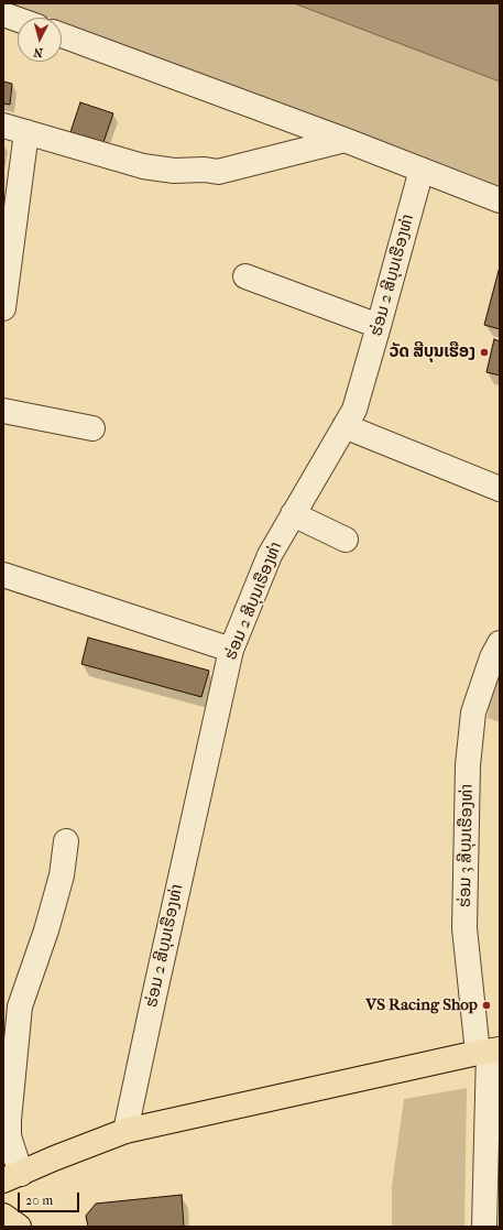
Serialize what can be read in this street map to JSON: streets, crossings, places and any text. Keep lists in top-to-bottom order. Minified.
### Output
{"streets":{"street":["ຮ່ອມ 2 ສີບຸນເຮືອງທ່າ","ຮ່ອມ 3 ສີບຸນເຮືອງທ່າ"]},"places":["ວັດ ສີບຸນເຮືອງ","VS Racing Shop"],"scale_bar":"20 m","north":"bottom"}
